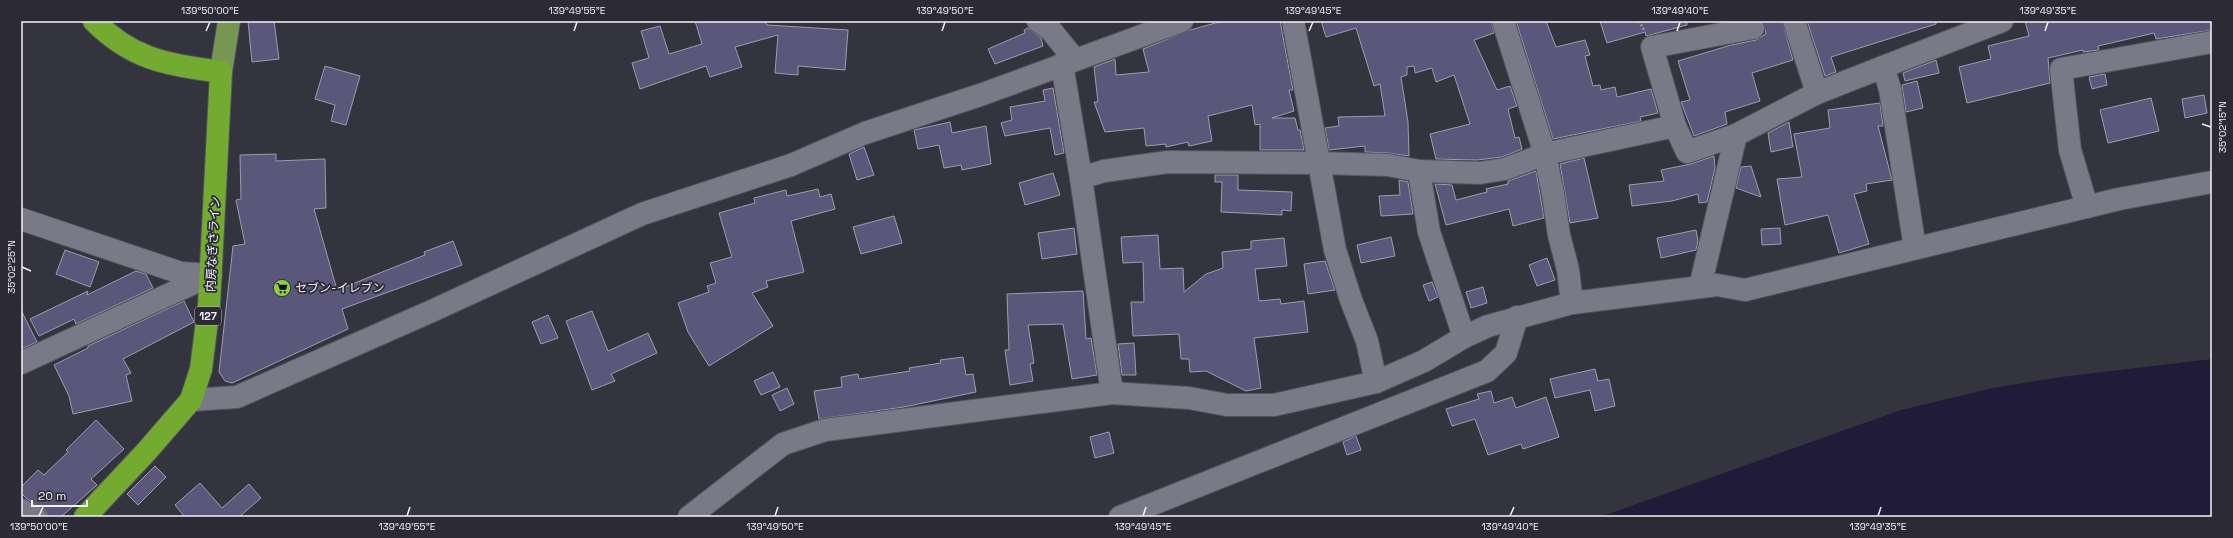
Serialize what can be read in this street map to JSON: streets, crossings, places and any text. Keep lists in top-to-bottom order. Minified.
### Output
{"streets":{"highway":["内房なぎさライン","127"]},"places":{"supermarket":["セブン-イレブン"]},"scale_bar":"20 m","coordinates":["139°50'00\"E","139°49'55\"E","139°49'50\"E","139°49'45\"E","139°49'40\"E","139°49'35\"E","35°02'15\"N","35°02'25\"N"]}
